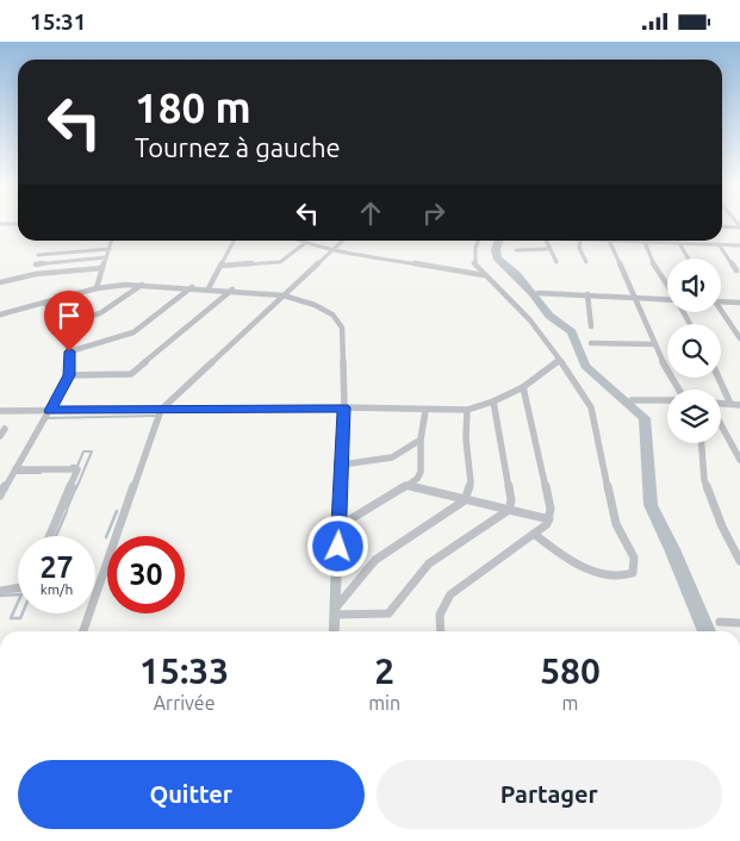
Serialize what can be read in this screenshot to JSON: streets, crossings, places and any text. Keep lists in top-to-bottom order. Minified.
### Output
{"page":{"status":"15:31","turn":["180 m","Tournez à gauche"],"speed":"27 km/h","limit":"30","eta":["15:33","Arrivée","2","min","580","m"],"buttons":["Quitter","Partager"]}}
